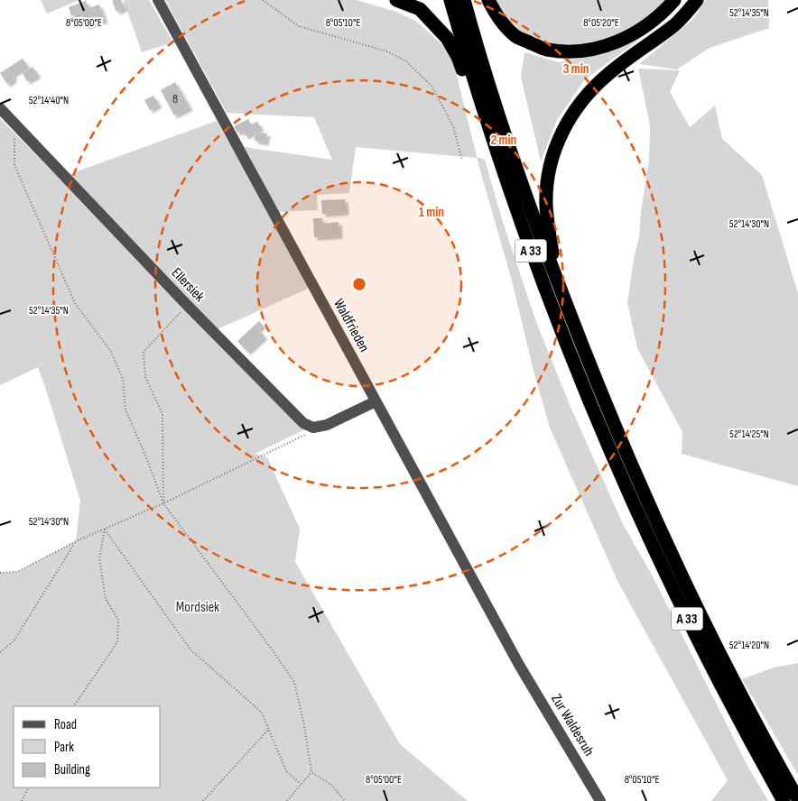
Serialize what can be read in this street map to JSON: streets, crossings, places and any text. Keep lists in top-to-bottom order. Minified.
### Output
{"streets":{"highway":["A 33"],"street":["Ellersiek","Waldfrieden","Zur Waldesruh"]},"crossings":[["Waldfrieden","Zur Waldesruh"]],"parks":["Mordsiek"],"house_numbers":["8"],"legend":["Road","Park","Building"],"coordinates":["52°14'35\"N","8°05'00\"E","8°05'10\"E","8°05'20\"E","52°14'40\"N","52°14'30\"N","52°14'25\"N","52°14'20\"N"],"rings":["3 min","2 min","1 min"]}
